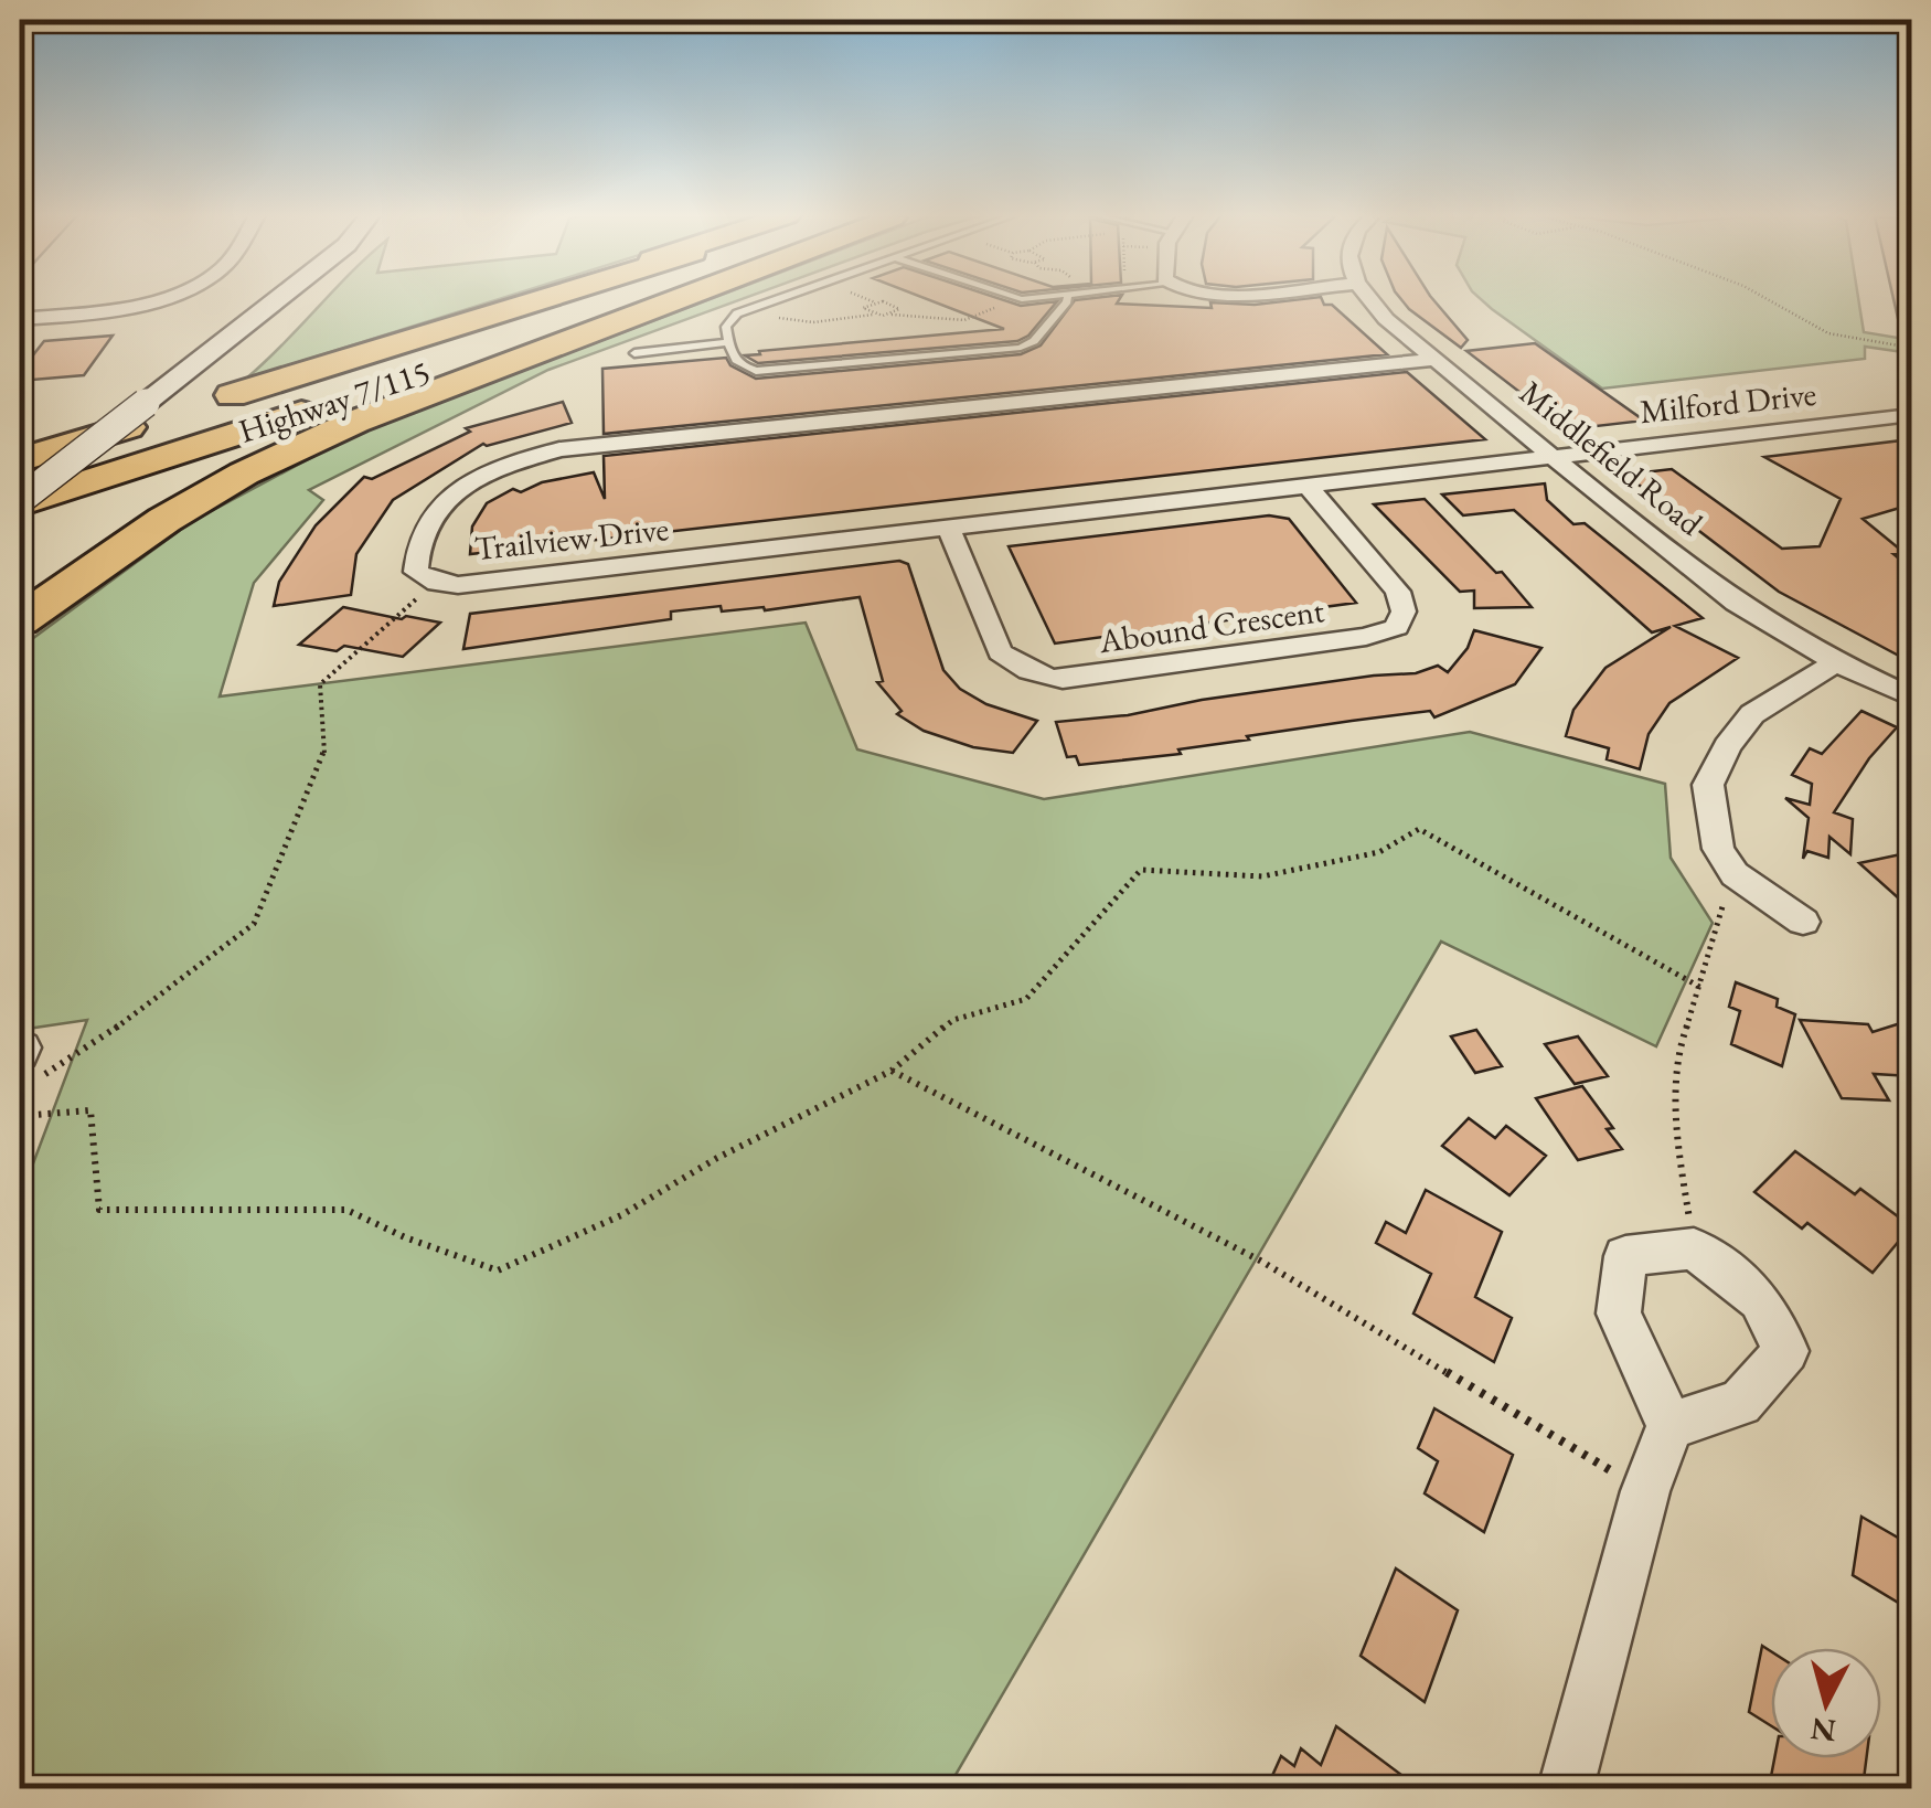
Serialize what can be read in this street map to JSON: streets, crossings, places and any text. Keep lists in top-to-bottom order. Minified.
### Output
{"streets":{"highway":["Highway 7/115"],"street":["Milford Drive","Middlefield Road","Trailview Drive","Abound Crescent"]},"crossings":[["Milford Drive","Middlefield Road"],["Milford Drive","Trailview Drive"],["Middlefield Road","Trailview Drive"],["Trailview Drive","Abound Crescent"]],"north":"bottom"}
